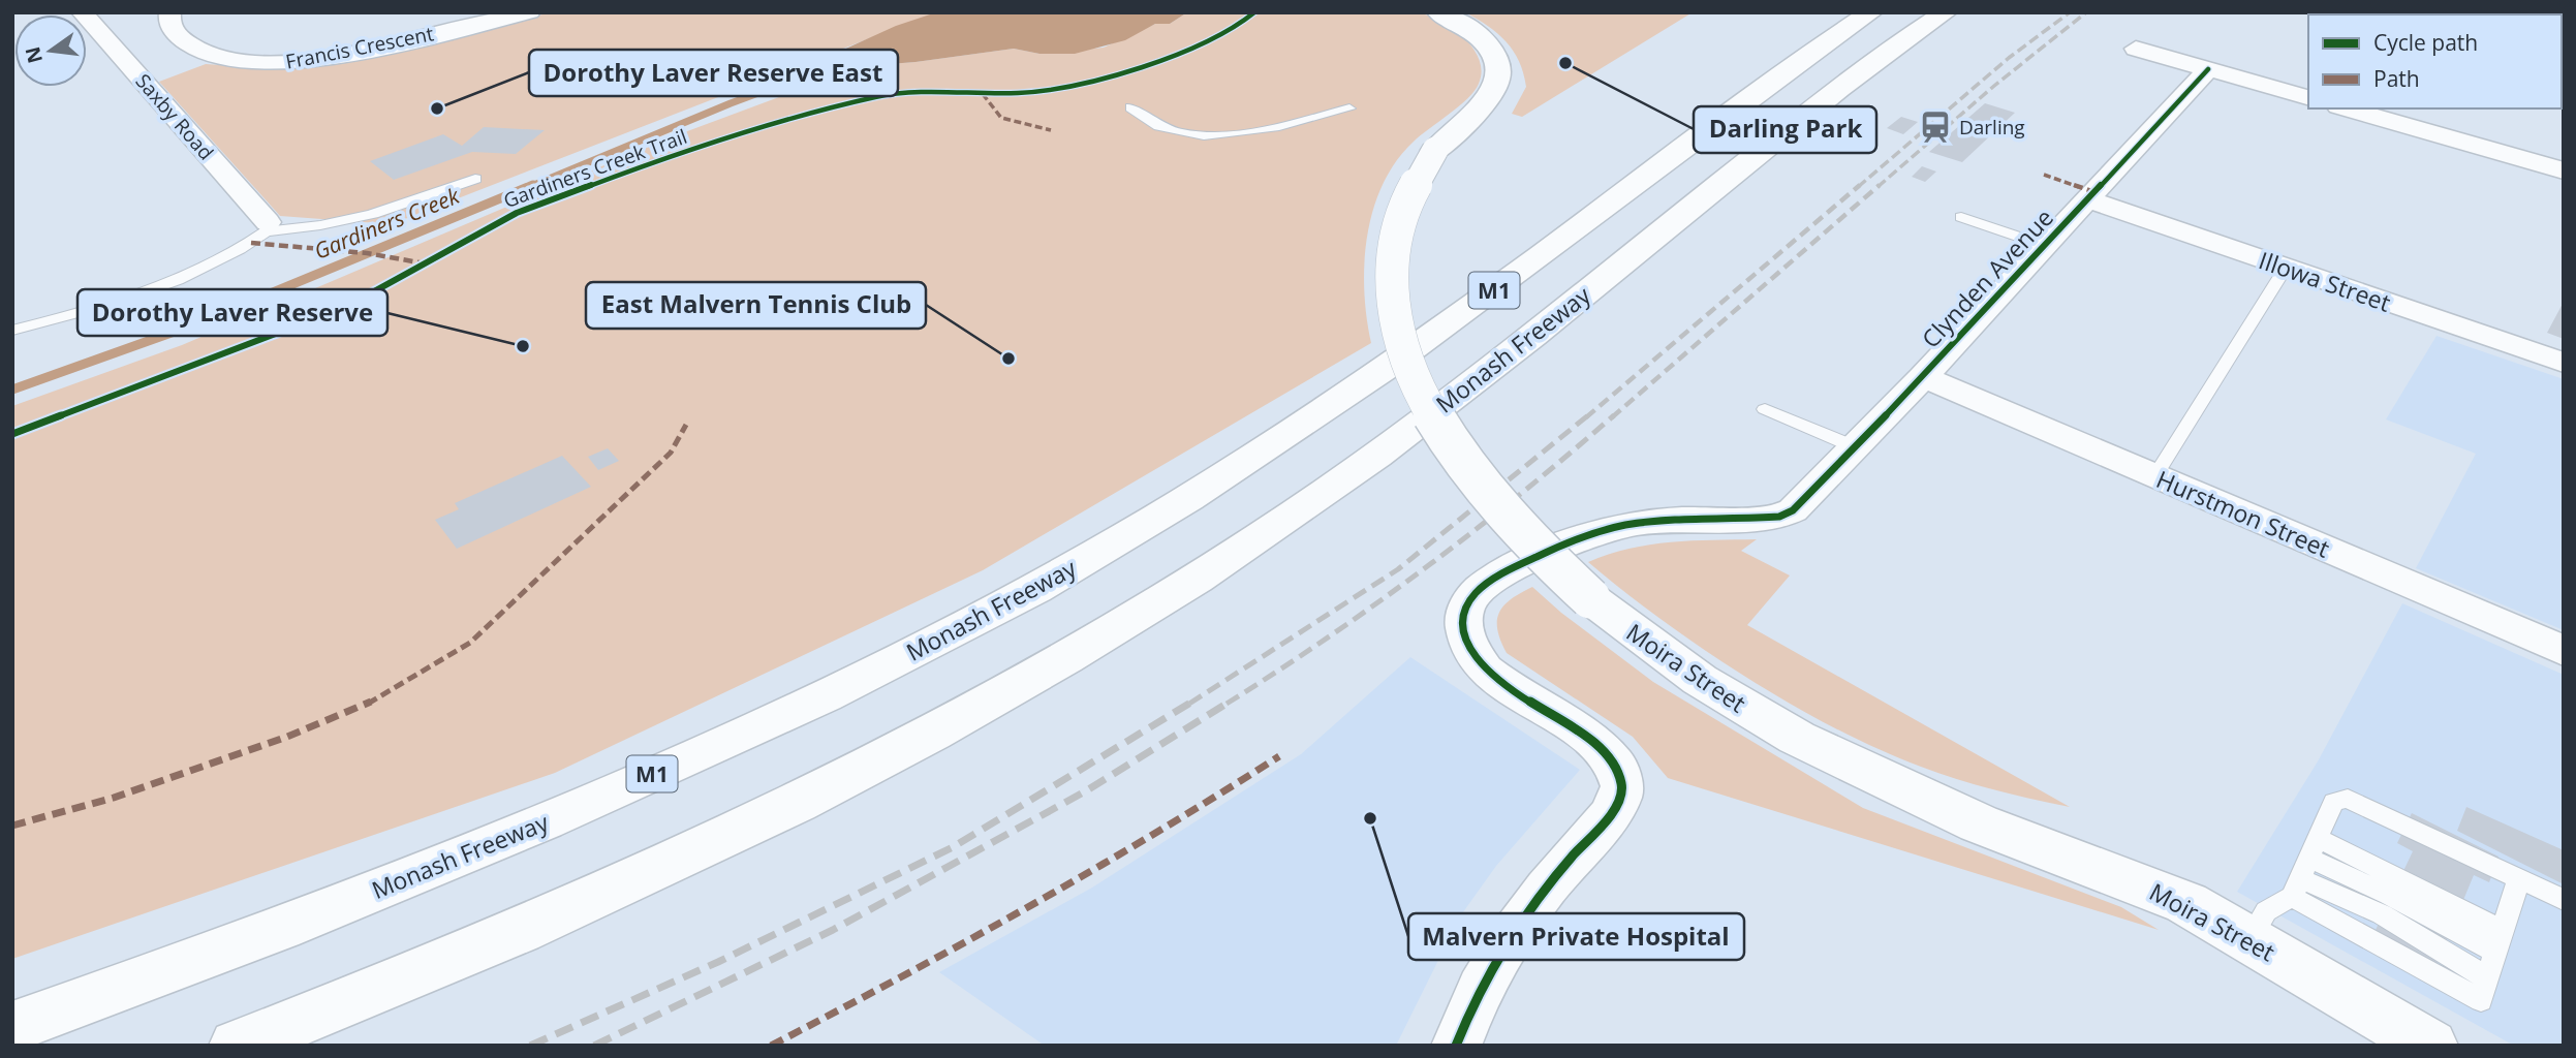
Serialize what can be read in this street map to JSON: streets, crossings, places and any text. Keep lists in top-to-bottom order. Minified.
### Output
{"streets":{"main road":["M1","Monash Freeway","Moira Street"],"street":["Francis Crescent","Saxby Road","Clynden Avenue","Illowa Street","Hurstmon Street"],"cycle path":["Gardiners Creek Trail"]},"crossings":[["Clynden Avenue","Illowa Street"],["Clynden Avenue","Hurstmon Street"]],"water":["Gardiners Creek"],"places":{"other":["Darling Park","Dorothy Laver Reserve East","Dorothy Laver Reserve","East Malvern Tennis Club","Malvern Private Hospital"],"station":["Darling"]},"legend":["Cycle path","Path"],"north":"left"}
